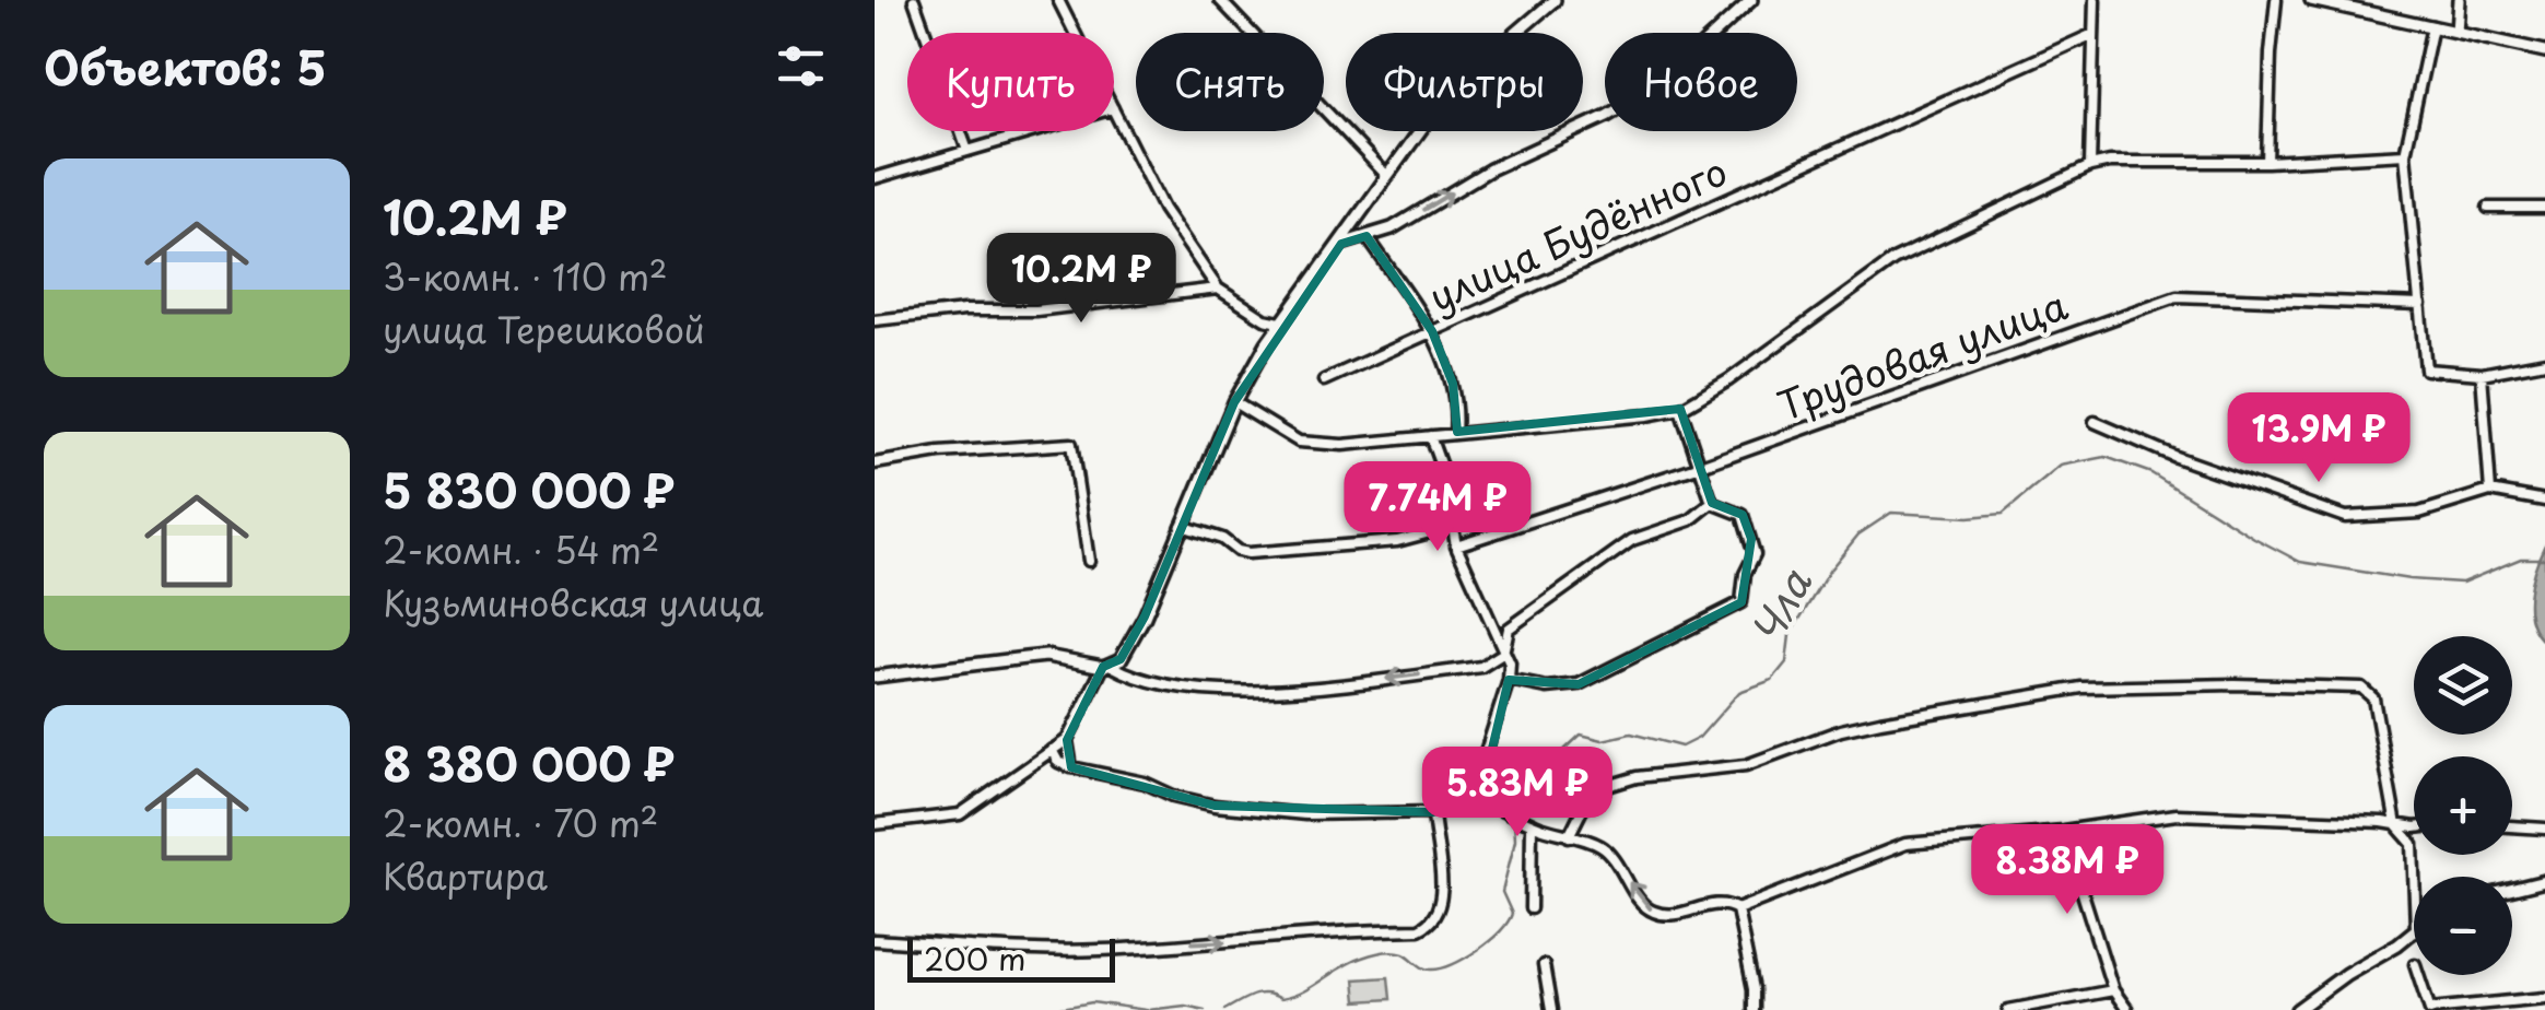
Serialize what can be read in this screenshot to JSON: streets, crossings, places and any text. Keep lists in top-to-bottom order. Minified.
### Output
{"streets":{"street":["улица Будённого","Трудовая улица"]},"water":["Чла"],"scale_bar":"200 m","page":{"heading":"Объектов: 5","chip":["Купить","Снять","Фильтры","Новое"],"list":[{"name":"10.2M ₽","note":"3-комн. · 110 m² · улица Терешковой"},{"name":"5 830 000 ₽","note":"2-комн. · 54 m² · Кузьминовская улица"},{"name":"8 380 000 ₽","note":"2-комн. · 70 m² · Квартира"}],"price":["10.2M ₽","13.9M ₽","7.74M ₽","5.83M ₽","8.38M ₽"],"map_buttons":["+","−"],"scale":"200 m"}}
